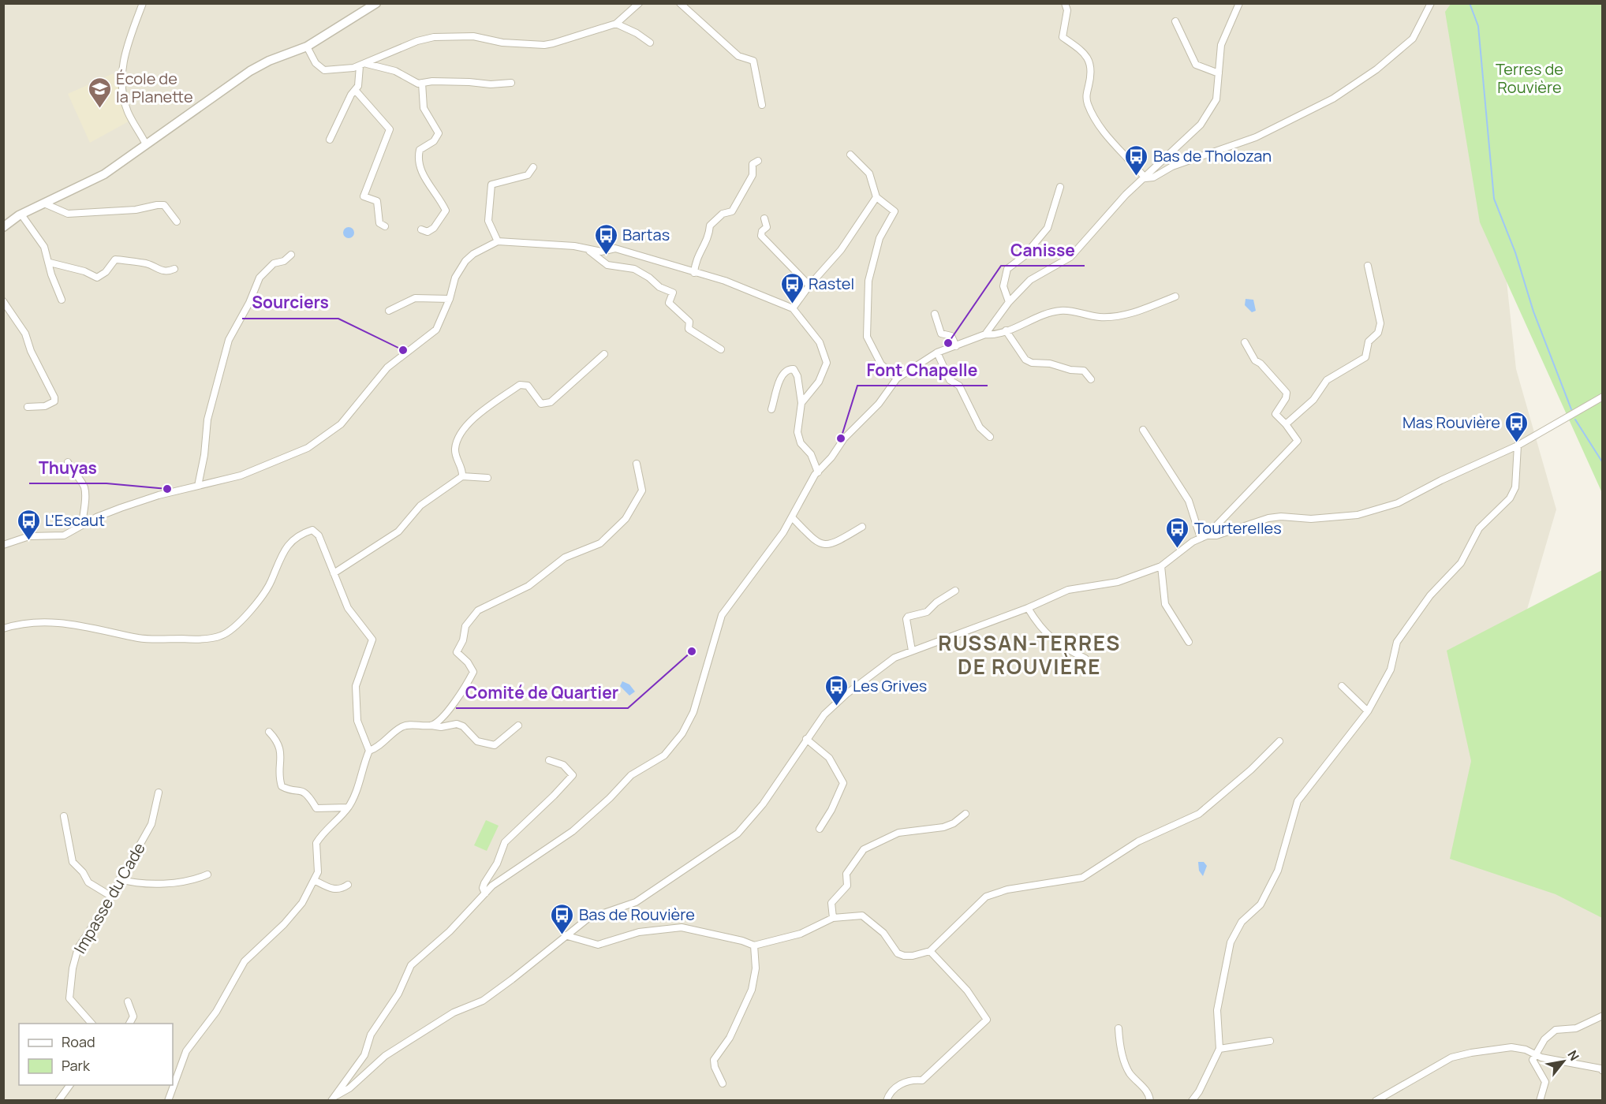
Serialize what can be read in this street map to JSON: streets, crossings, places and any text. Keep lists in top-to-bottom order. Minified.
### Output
{"streets":{"street":["Impasse du Cade"]},"districts":["RUSSAN-TERRES DE ROUVIÈRE"],"parks":["Terres de Rouvière"],"places":{"school or university":["École de la Planette"],"bus stop":["Bas de Tholozan","Bartas","Rastel","Mas Rouvière","L'Escaut","Tourterelles","Les Grives","Bas de Rouvière"],"other":["Canisse","Sourciers","Font Chapelle","Thuyas","Comité de Quartier"]},"legend":["Road","Park"],"north":"top right"}
